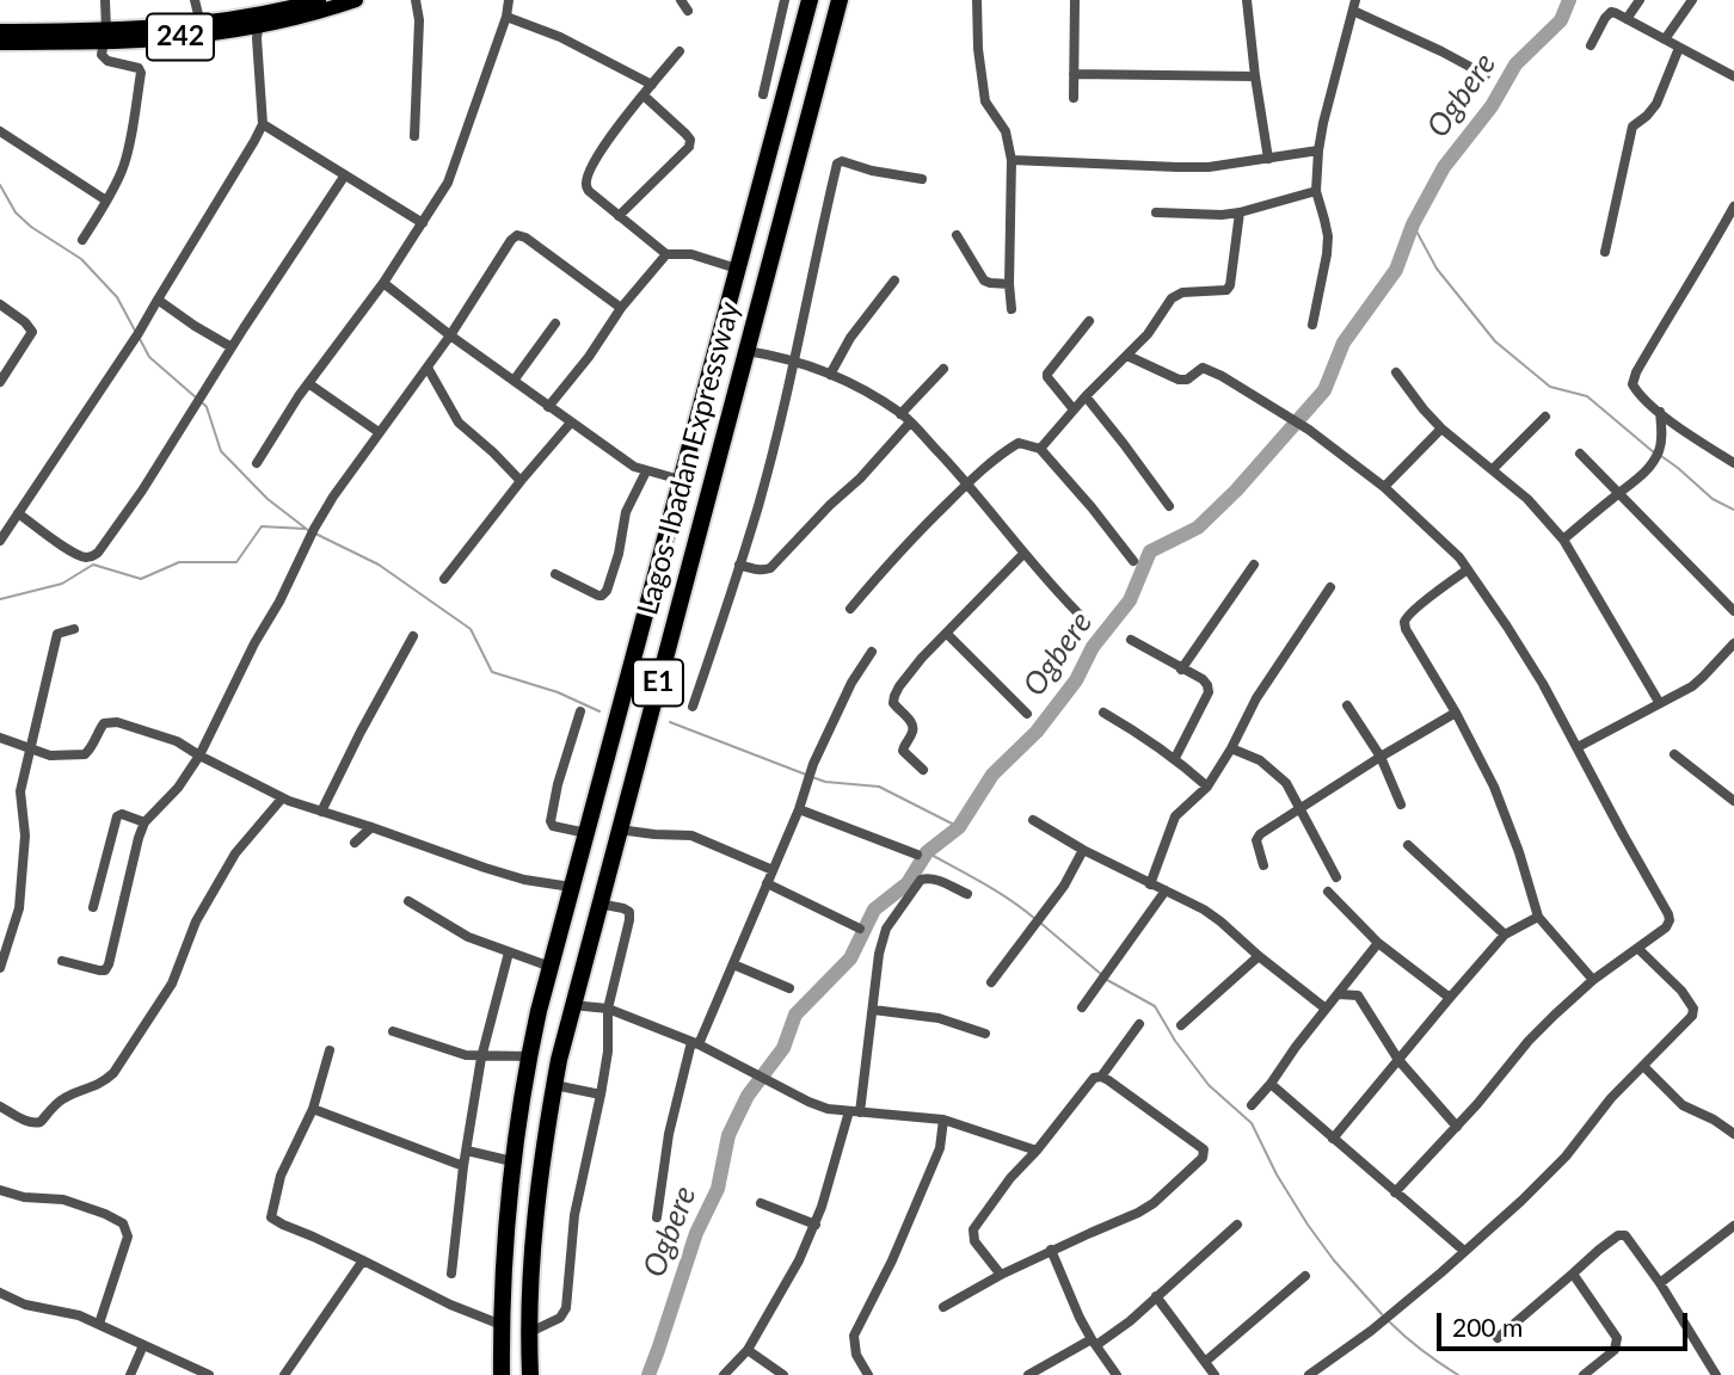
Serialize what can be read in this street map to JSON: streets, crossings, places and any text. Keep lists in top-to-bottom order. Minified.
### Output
{"streets":{"highway":["Lagos-Ibadan Expressway","E1"],"main road":["242"]},"water":["Ogbere"],"scale_bar":"200 m"}
